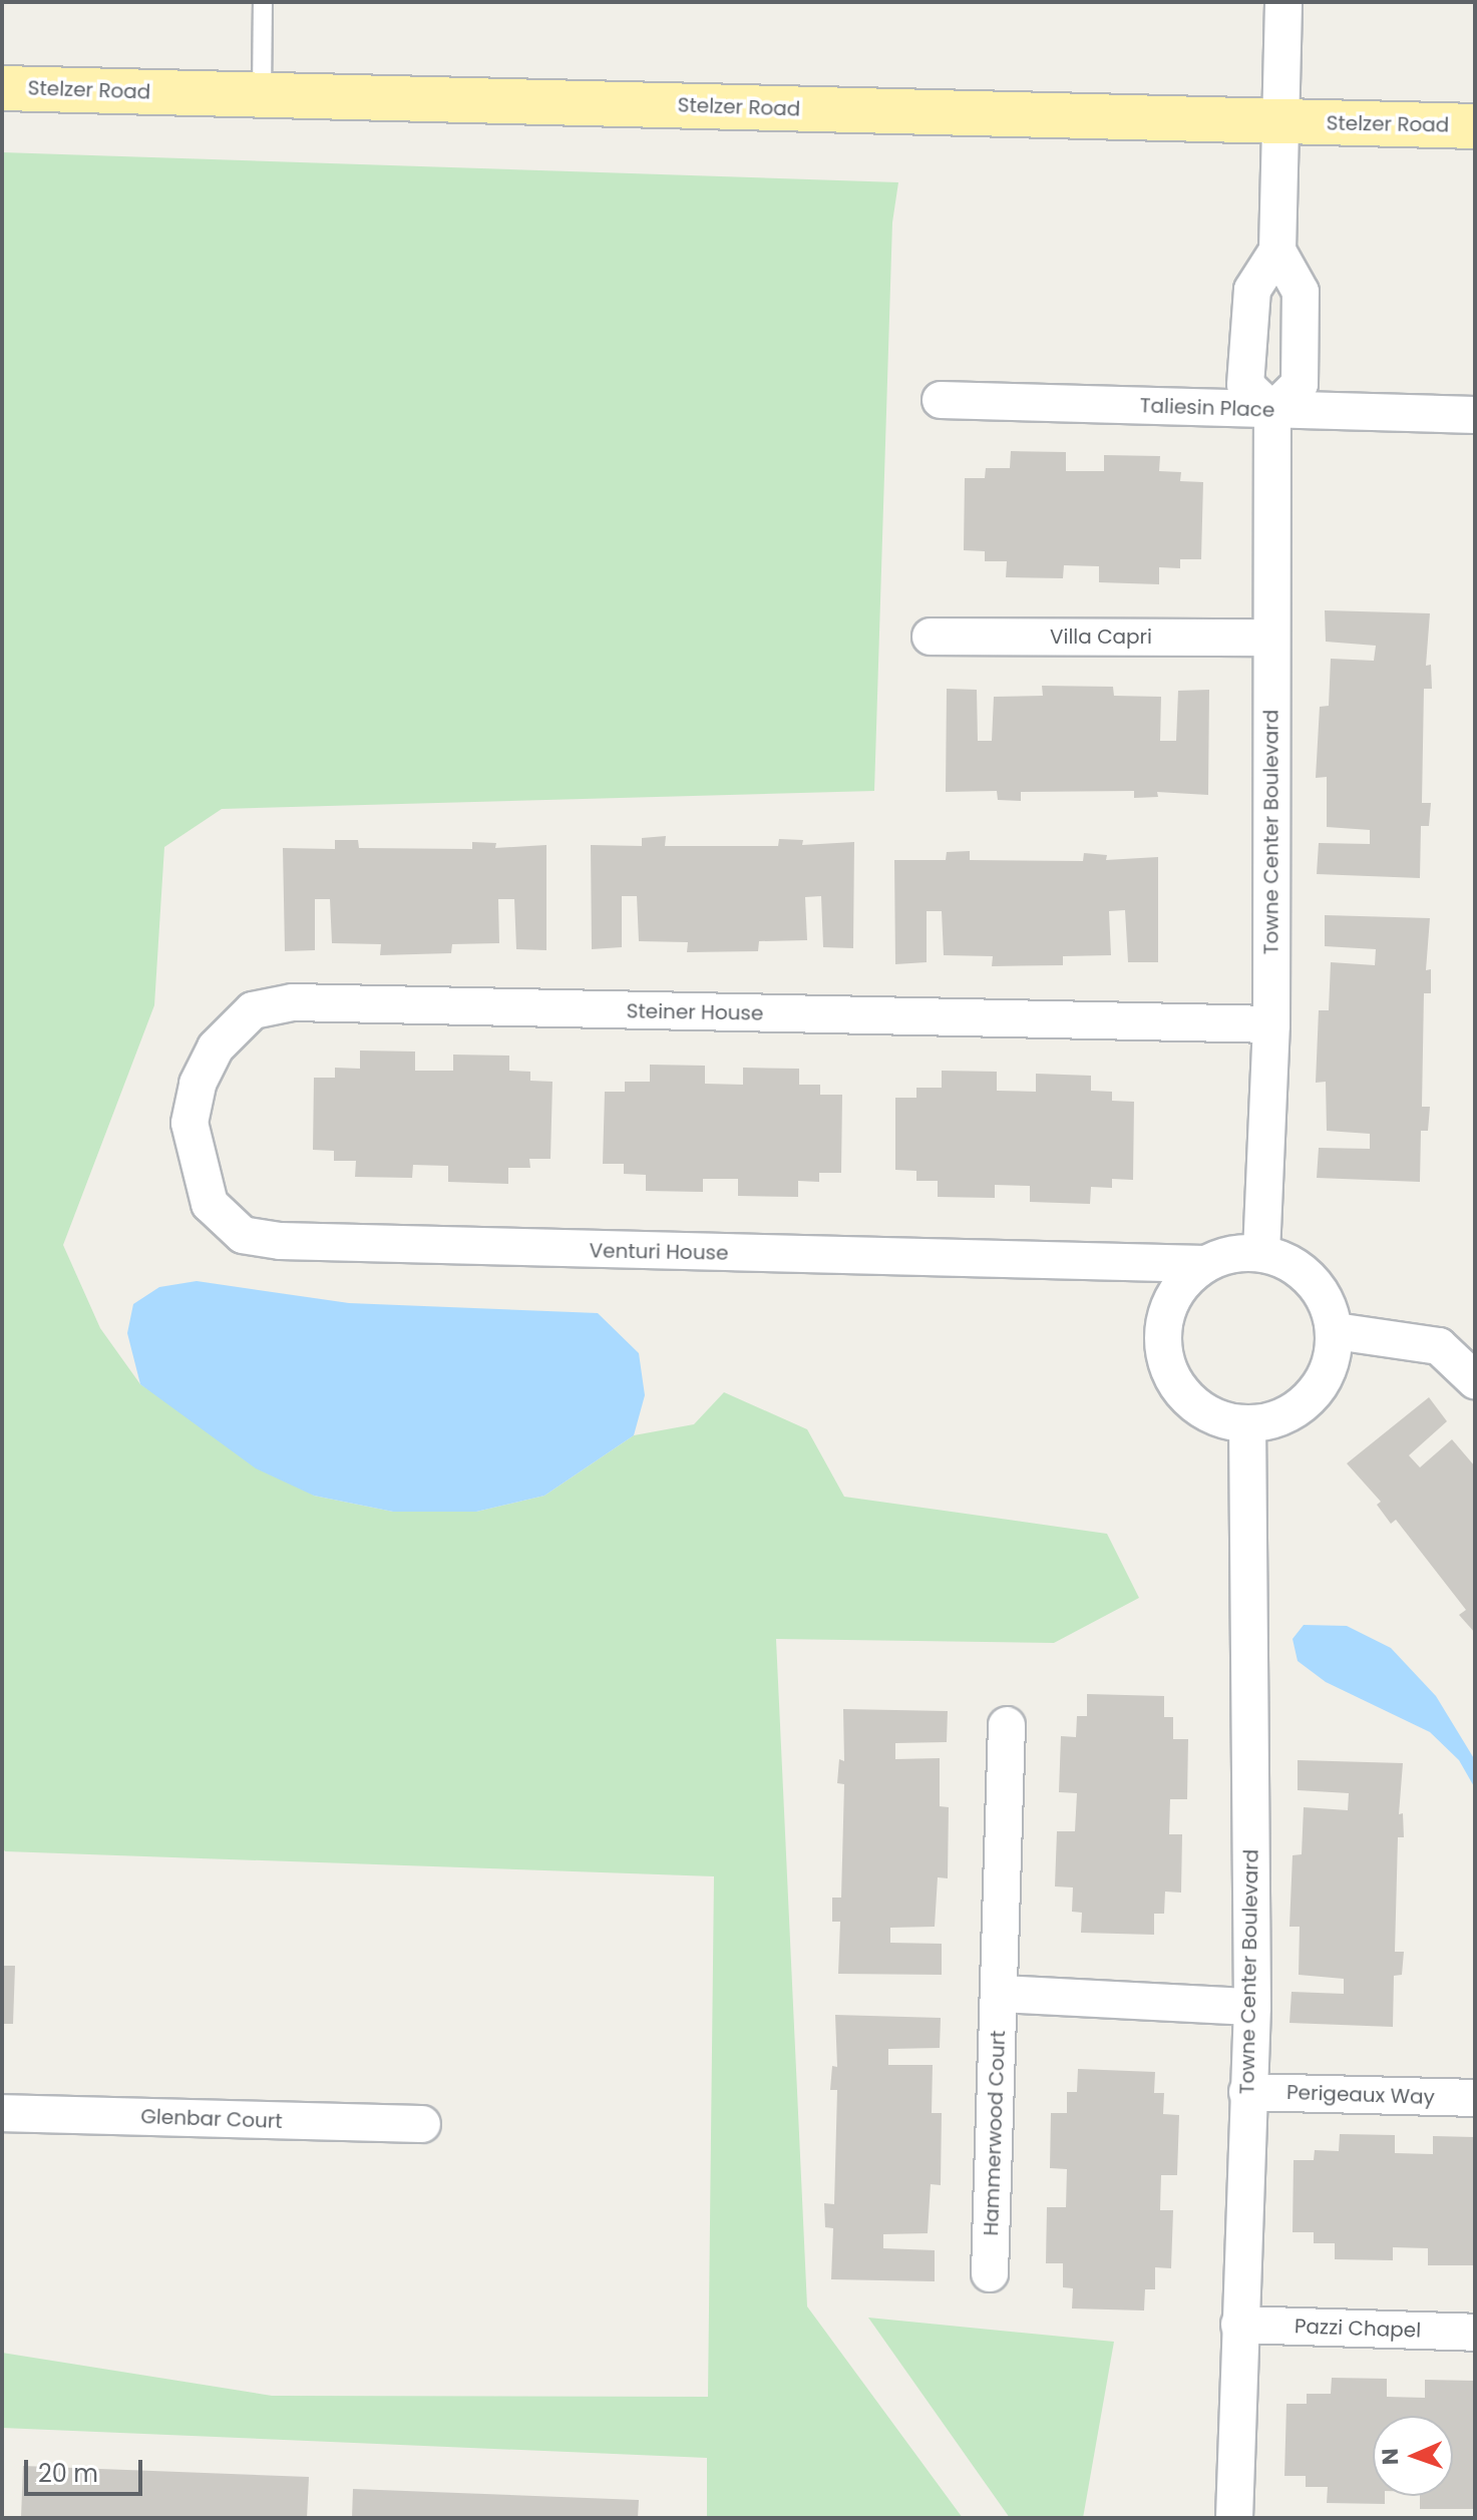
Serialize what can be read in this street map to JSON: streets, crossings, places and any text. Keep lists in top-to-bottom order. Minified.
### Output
{"streets":{"main road":["Stelzer Road"],"street":["Taliesin Place","Villa Capri","Towne Center Boulevard","Steiner House","Venturi House","Perigeaux Way","Glenbar Court","Hammerwood Court","Pazzi Chapel"]},"crossings":[["Taliesin Place","Towne Center Boulevard"],["Villa Capri","Towne Center Boulevard"],["Towne Center Boulevard","Steiner House"],["Towne Center Boulevard","Venturi House"],["Towne Center Boulevard","Perigeaux Way"],["Towne Center Boulevard","Pazzi Chapel"],["Steiner House","Venturi House"]],"scale_bar":"20 m","north":"left"}
